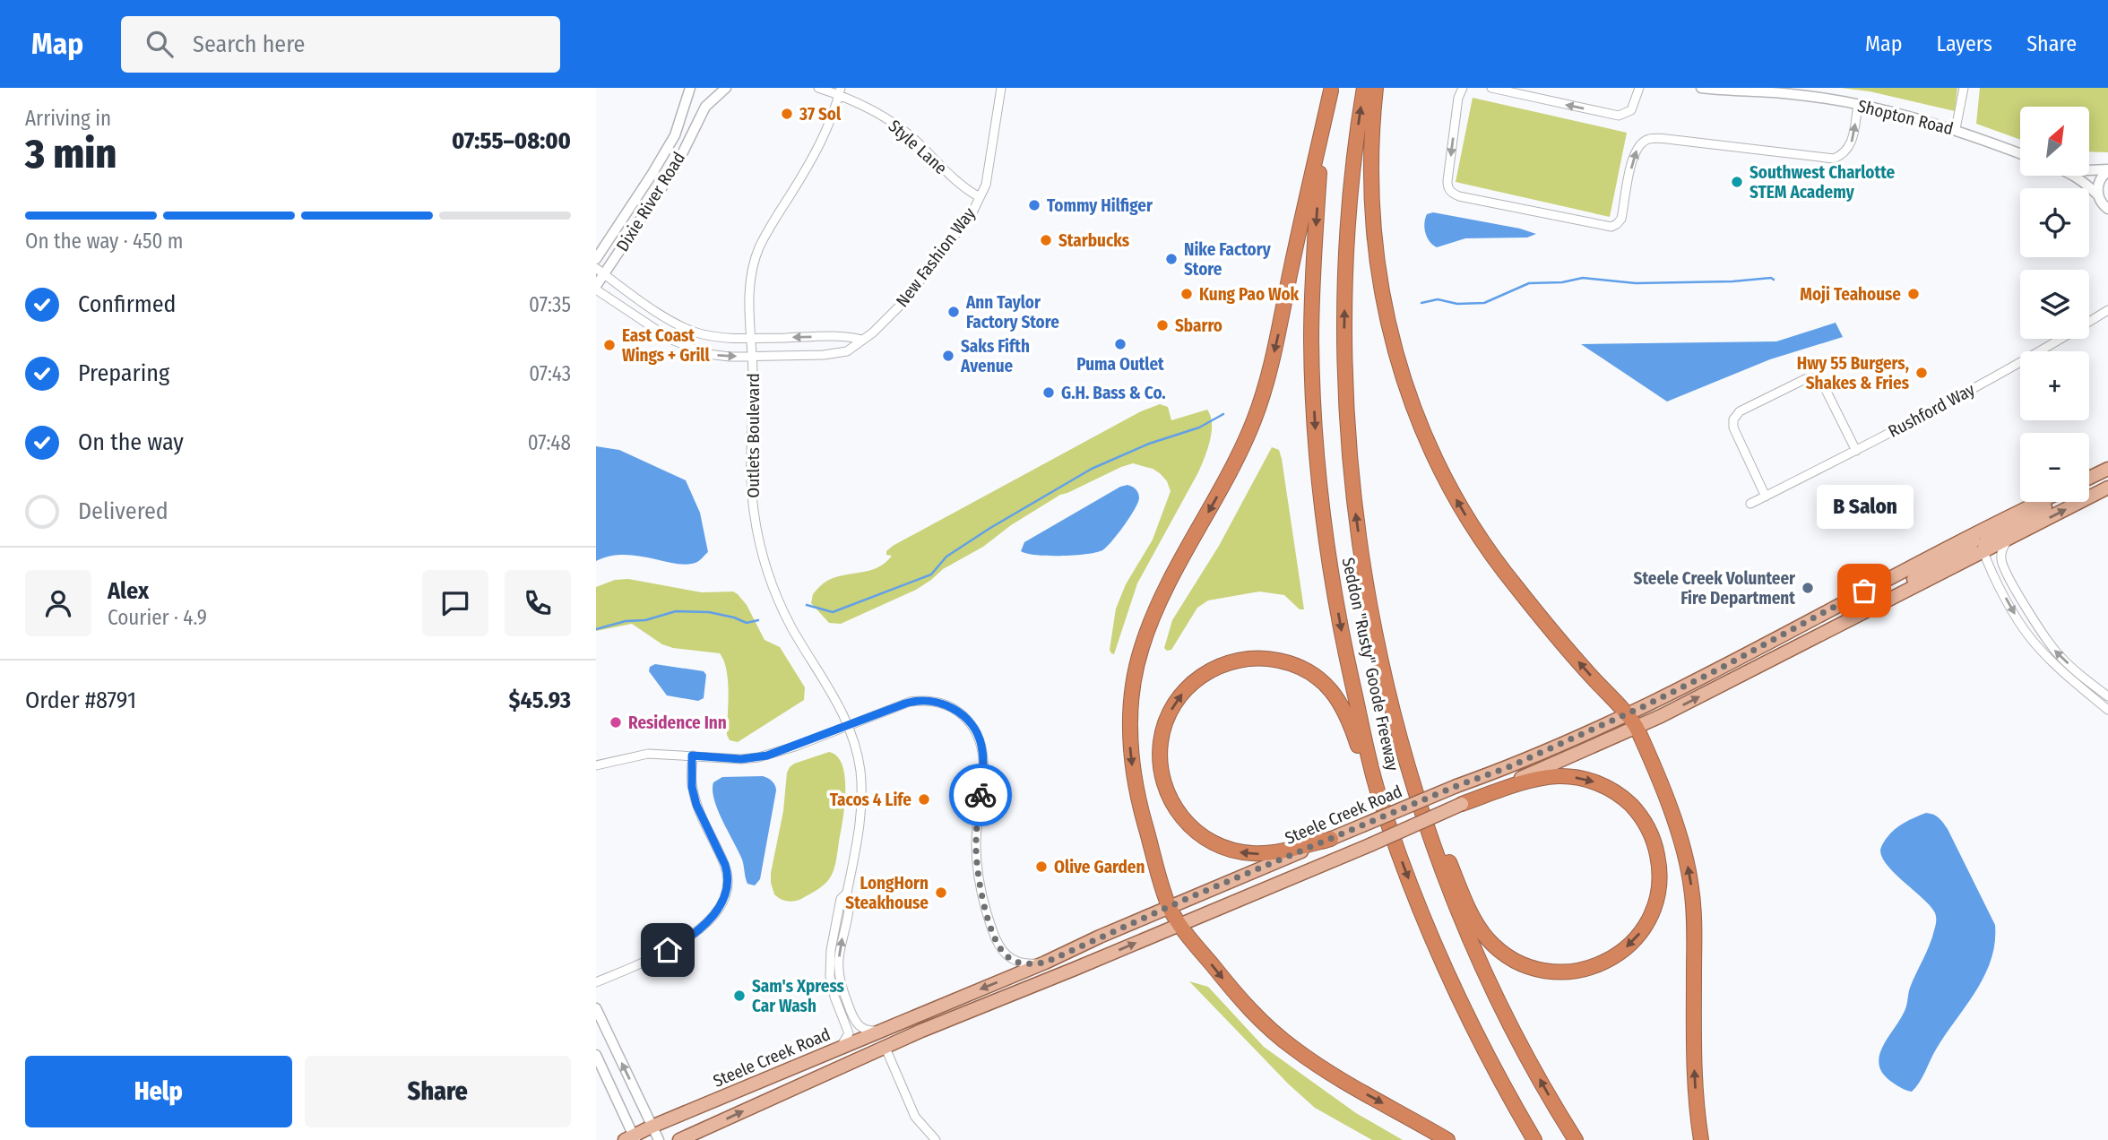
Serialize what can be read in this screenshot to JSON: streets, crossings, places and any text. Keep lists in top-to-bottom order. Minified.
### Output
{"streets":{"highway":["Seddon \"Rusty\" Goode Freeway"],"main road":["Steele Creek Road"],"street":["Shopton Road","Style Lane","Dixie River Road","New Fashion Way","Rushford Way","Outlets Boulevard"]},"crossings":[["Style Lane","New Fashion Way"],["Style Lane","Outlets Boulevard"],["Dixie River Road","New Fashion Way"],["New Fashion Way","Outlets Boulevard"],["Outlets Boulevard","Steele Creek Road"]],"places":["37 Sol","Southwest Charlotte STEM Academy","Tommy Hilfiger","Starbucks","Nike Factory Store","Kung Pao Wok","Moji Teahouse","Ann Taylor Factory Store","Sbarro","Puma Outlet","East Coast Wings + Grill","Saks Fifth Avenue","Hwy 55 Burgers, Shakes & Fries","G.H. Bass & Co.","Steele Creek Volunteer Fire Department","B Salon","Residence Inn","Tacos 4 Life","Olive Garden","LongHorn Steakhouse","Sam's Xpress Car Wash"],"north":"top right","page":{"header":"Map","search":"Search here","nav":["Map","Layers","Share"],"heading":["3 min","Arriving in","07:55–08:00"],"panel":["Alex","Courier · 4.9","Order #8791","$45.93"],"map_buttons":["+","−"],"bar":"On the way · 450 m","list":[["Confirmed","07:35"],["Preparing","07:43"],["On the way","07:48"],"Delivered"],"bubble":"B Salon","buttons":["Help","Share"]}}
